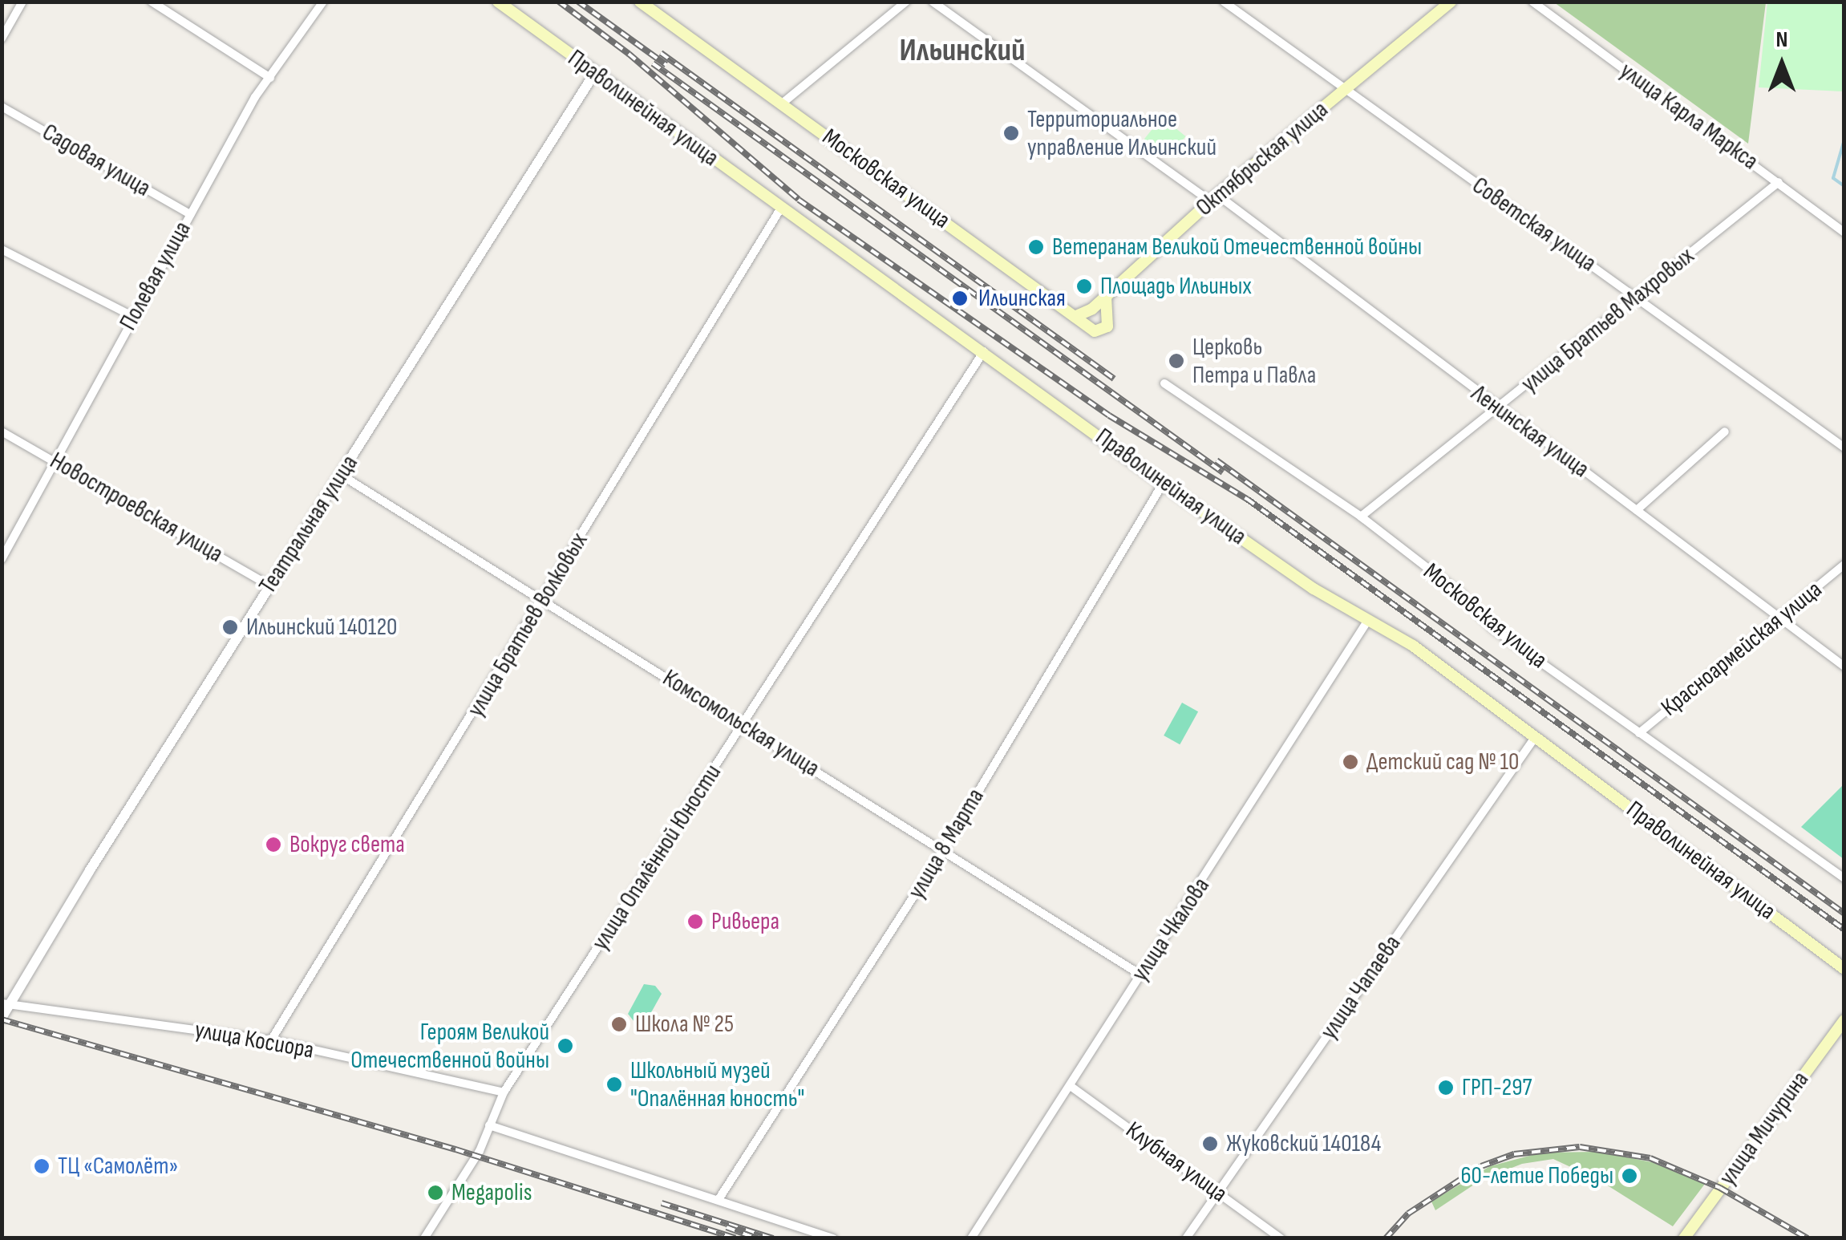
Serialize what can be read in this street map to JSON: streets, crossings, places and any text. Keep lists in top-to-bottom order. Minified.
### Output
{"streets":{"main road":["Праволинейная улица","Октябрьская улица","Московская улица","улица Мичурина"],"street":["улица Карла Маркса","Садовая улица","Советская улица","Полевая улица","улица Братьев Махровых","Ленинская улица","Новостроевская улица","Театральная улица","улица Братьев Волковых","Красноармейская улица","Комсомольская улица","улица 8 Марта","улица Опалённой Юности","улица Чкалова","улица Чапаева","улица Косиора","Клубная улица"]},"crossings":[["Праволинейная улица","Театральная улица"],["Праволинейная улица","улица Братьев Волковых"],["Праволинейная улица","улица 8 Марта"],["Праволинейная улица","улица Опалённой Юности"],["Праволинейная улица","улица Чкалова"],["Праволинейная улица","улица Чапаева"],["улица Карла Маркса","улица Братьев Махровых"],["Октябрьская улица","Московская улица"],["Октябрьская улица","Советская улица"],["Октябрьская улица","Ленинская улица"],["Садовая улица","Полевая улица"],["Московская улица","улица Братьев Махровых"],["Московская улица","Красноармейская улица"],["Советская улица","улица Братьев Махровых"],["Полевая улица","Новостроевская улица"],["улица Братьев Махровых","Ленинская улица"],["Ленинская улица","Красноармейская улица"],["Новостроевская улица","Театральная улица"],["Театральная улица","Комсомольская улица"],["Театральная улица","улица Косиора"],["улица Братьев Волковых","Комсомольская улица"],["улица Братьев Волковых","улица Косиора"],["Комсомольская улица","улица 8 Марта"],["Комсомольская улица","улица Опалённой Юности"],["Комсомольская улица","улица Чкалова"],["улица Опалённой Юности","улица Косиора"],["улица Чкалова","Клубная улица"],["улица Чапаева","Клубная улица"]],"districts":["Ильинский"],"places":["Территориальное управление Ильинский","Ветеранам Великой Отечественной войны","Площадь Ильиных","Ильинская","Церковь Петра и Павла","Ильинский 140120","Детский сад № 10","Вокруг света","Ривьера","Школа № 25","Героям Великой Отечественной войны","Школьный музей \"Опалённая юность\"","ГРП-297","Жуковский 140184","ТЦ «Самолёт»","60-летие Победы","Megapolis"],"north":"top"}
